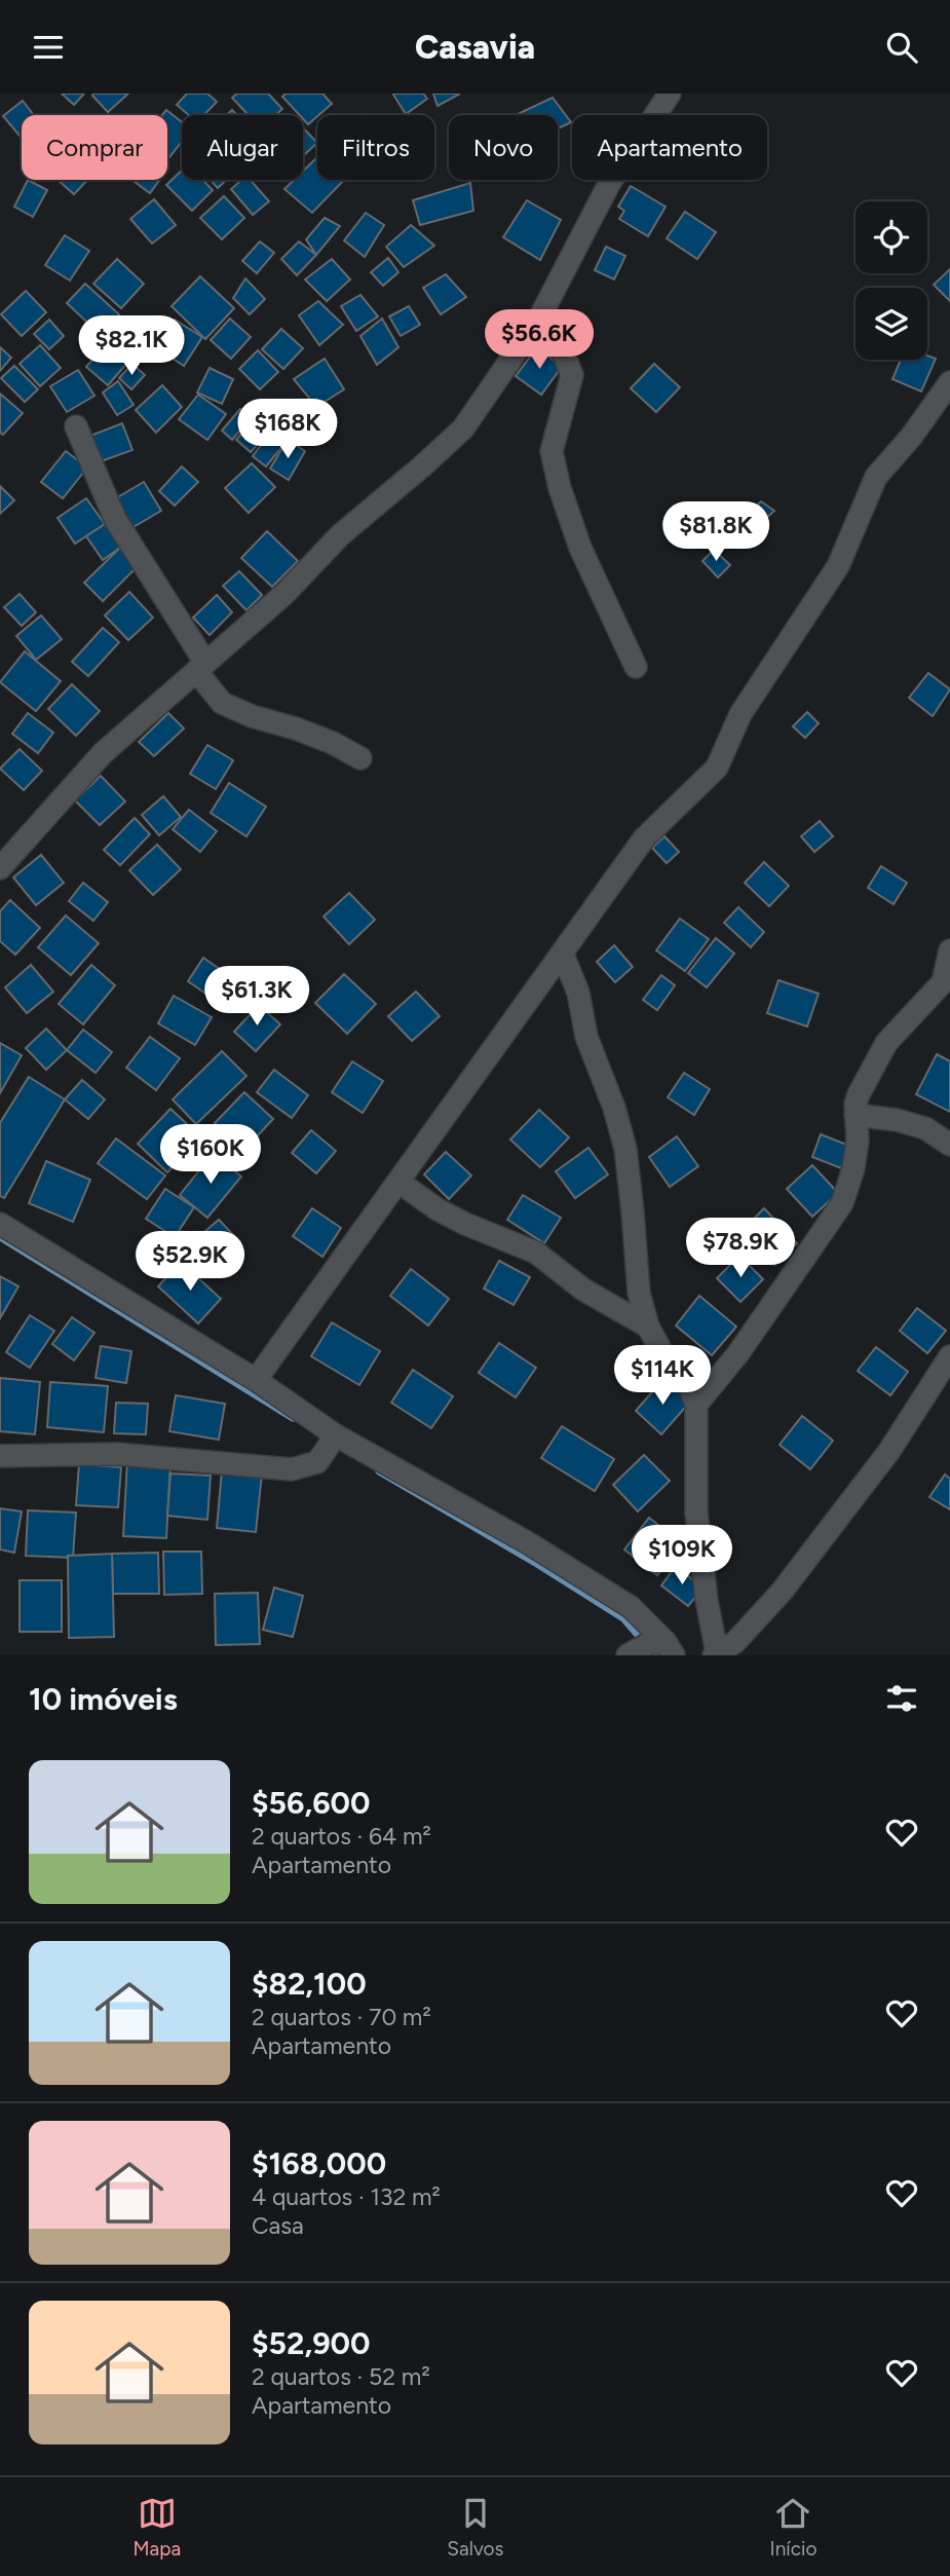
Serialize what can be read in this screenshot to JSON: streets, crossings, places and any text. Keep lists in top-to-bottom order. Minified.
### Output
{"page":{"header":"Casavia","chip":["Comprar","Alugar","Filtros","Novo","Apartamento"],"price":["$56.6K","$82.1K","$168K","$81.8K","$61.3K","$160K","$78.9K","$52.9K","$114K","$109K"],"heading":"10 imóveis","list":[{"name":"$56,600","note":"2 quartos · 64 m² · Apartamento"},{"name":"$82,100","note":"2 quartos · 70 m² · Apartamento"},{"name":"$168,000","note":"4 quartos · 132 m² · Casa"},{"name":"$52,900","note":"2 quartos · 52 m² · Apartamento"}],"tabs":["Mapa","Salvos","Início"]}}
